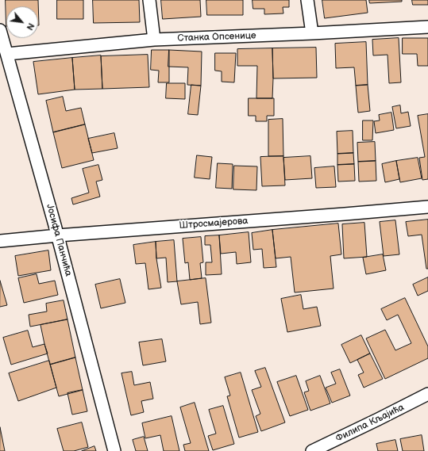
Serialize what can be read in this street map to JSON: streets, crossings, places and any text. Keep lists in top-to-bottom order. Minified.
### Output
{"streets":{"street":["Станка Опсенице","Штросмајерова","Јосифа Панчића","Филипа Кљајића"]},"crossings":[["Станка Опсенице","Јосифа Панчића"],["Штросмајерова","Јосифа Панчића"]],"north":"bottom right"}
